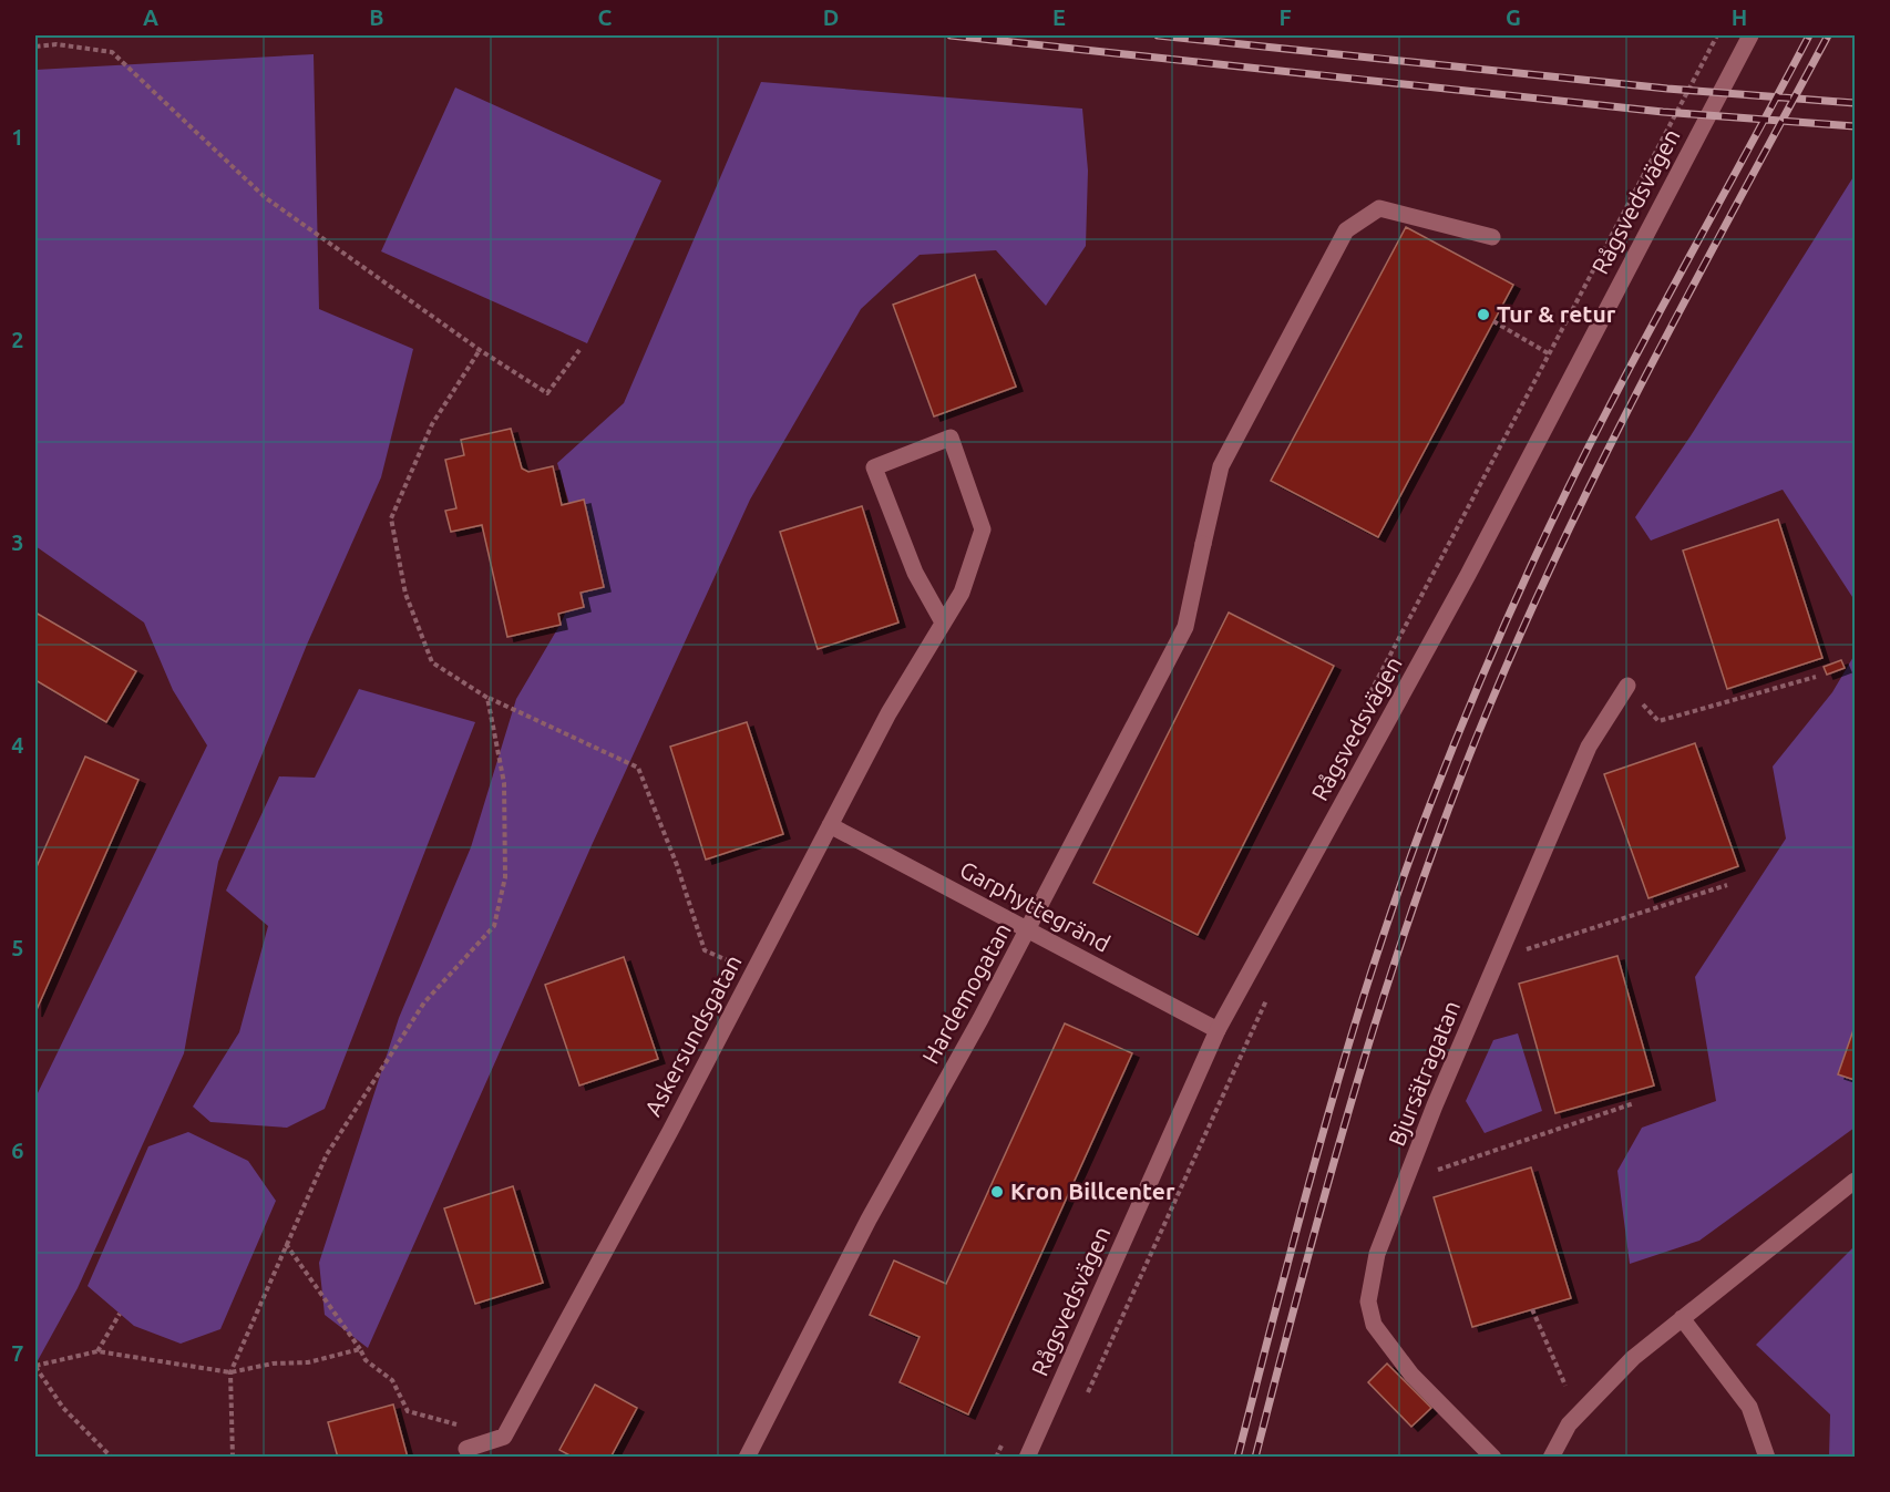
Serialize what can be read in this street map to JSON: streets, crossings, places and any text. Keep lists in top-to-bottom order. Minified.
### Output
{"streets":{"street":["Rågsvedsvägen","Garphyttegränd","Hardemogatan","Askersundsgatan","Bjursätragatan"]},"crossings":[["Rågsvedsvägen","Garphyttegränd"],["Garphyttegränd","Hardemogatan"],["Garphyttegränd","Askersundsgatan"]],"places":["Tur & retur","Kron Billcenter"],"grid":{"columns":["A","B","C","D","E","F","G","H"],"rows":["1","2","3","4","5","6","7"]}}
